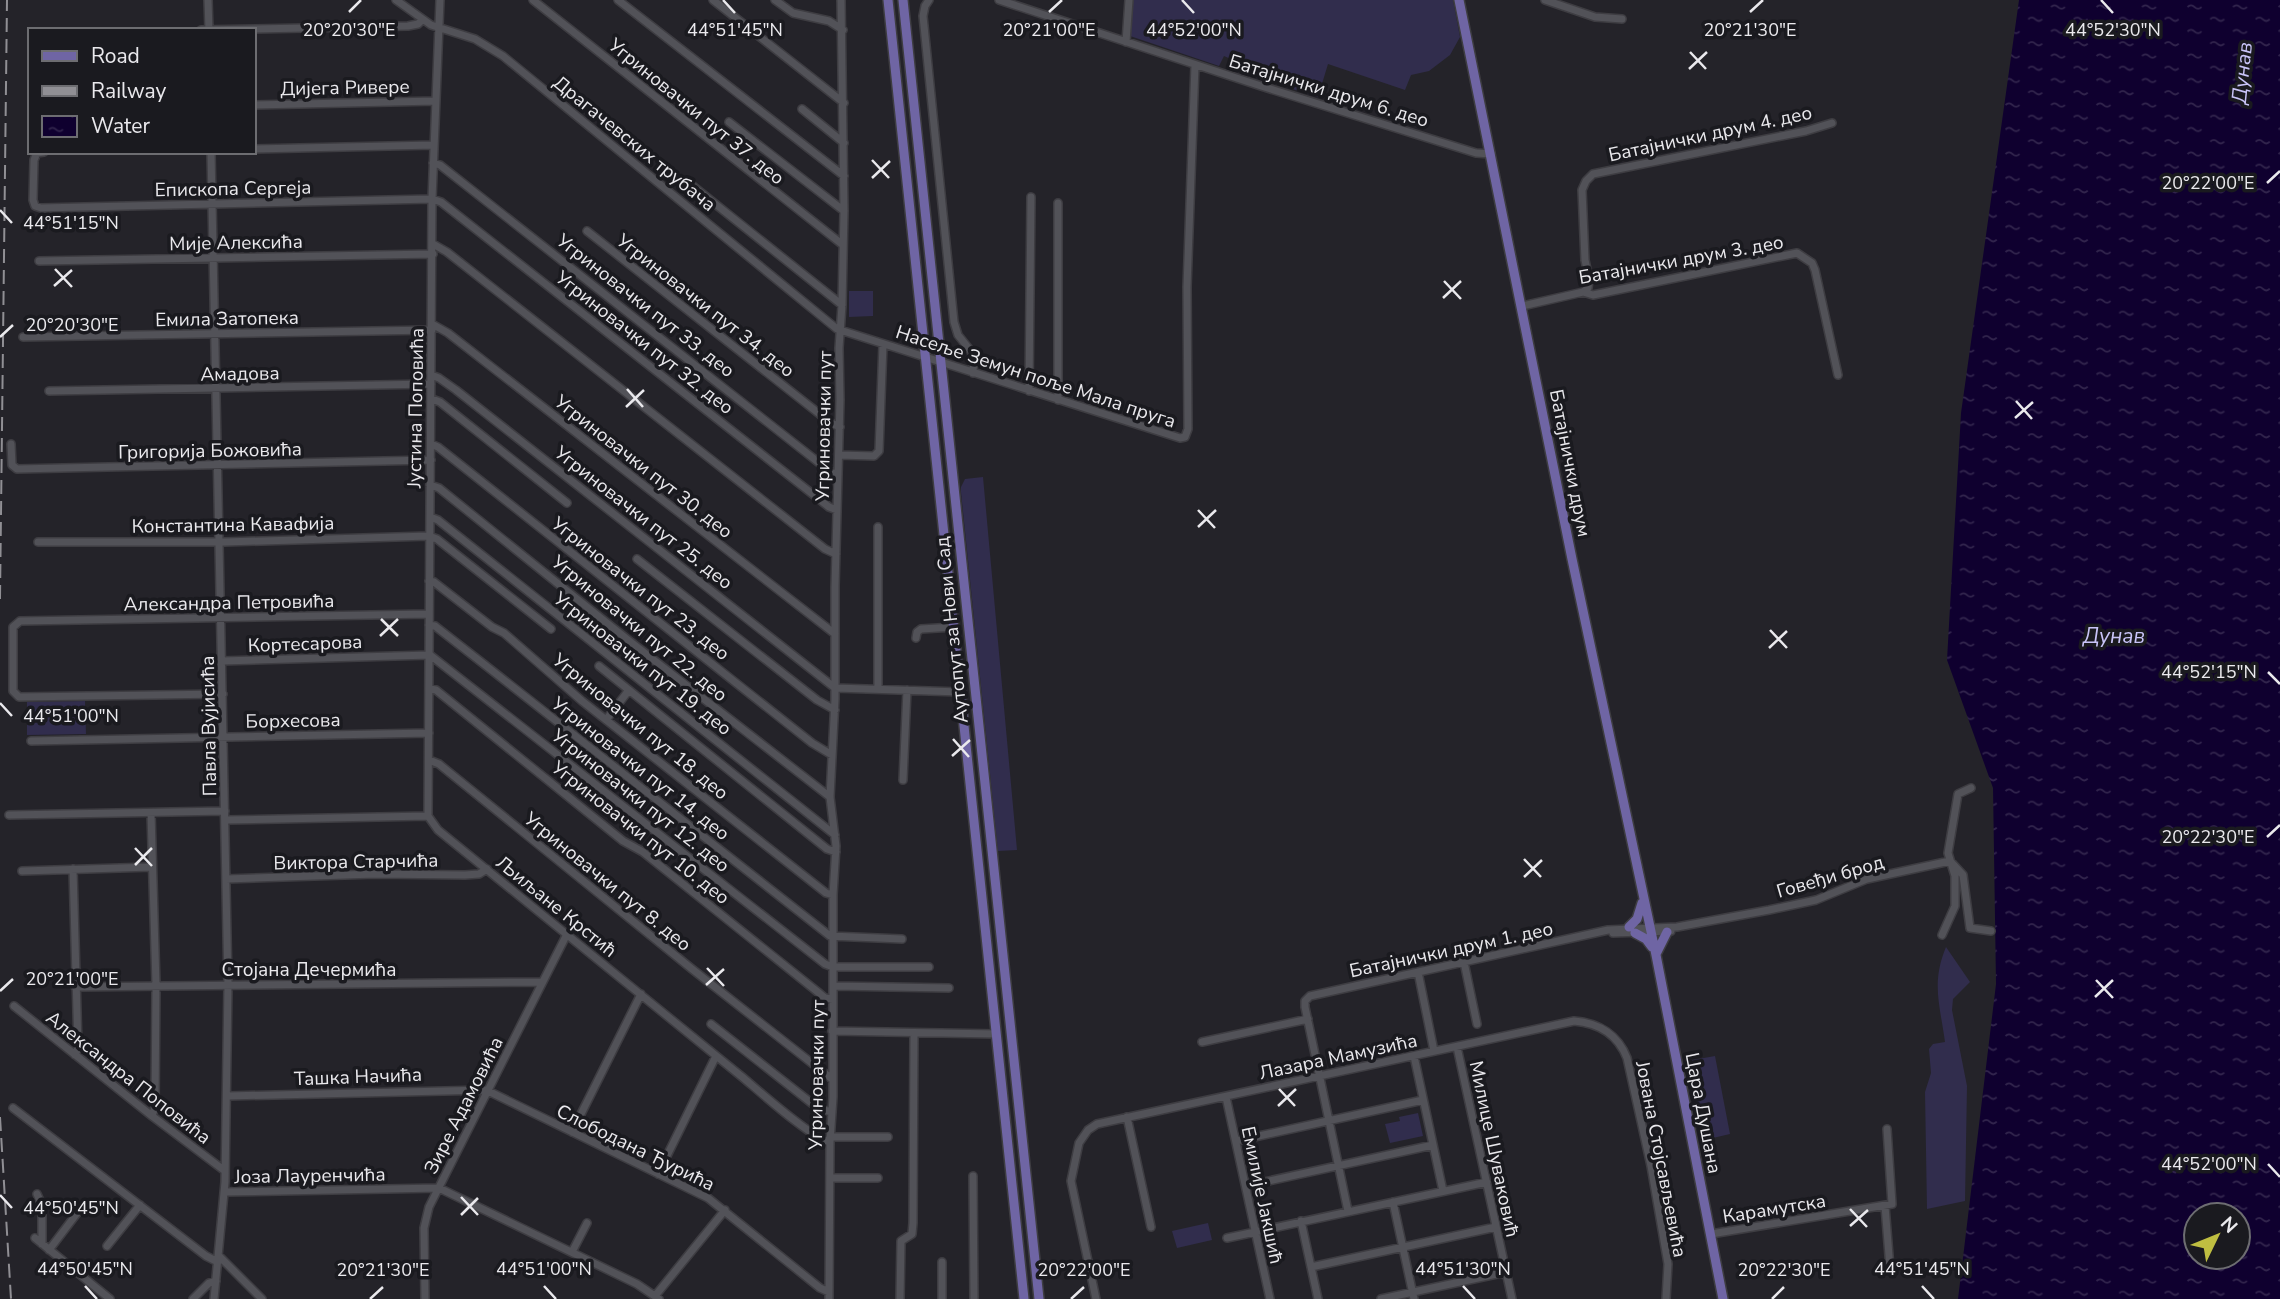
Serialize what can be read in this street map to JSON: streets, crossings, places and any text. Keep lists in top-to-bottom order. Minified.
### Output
{"streets":{"main road":["Батајнички друм","Аутопут за Нови Сад","Цара Душана"],"street":["Дијега Ривере","Батајнички друм 6. део","Угриновачки пут 37. део","Батајнички друм 4. део","Драгачевских трубача","Епископа Сергеја","Мије Алексића","Батајнички друм 3. део","Угриновачки пут 33. део","Угриновачки пут 34. део","Емила Затопека","Угриновачки пут 32. део","Амадова","Насеље Земун поље Мала пруга","Јустина Поповића","Угриновачки пут","Григорија Божовића","Угриновачки пут 30. део","Угриновачки пут 25. део","Константина Кавафија","Угриновачки пут 23. део","Александра Петровића","Угриновачки пут 22. део","Кортесарова","Угриновачки пут 19. део","Борхесова","Павла Вујисића","Угриновачки пут 18. део","Угриновачки пут 14. део","Угриновачки пут 12. део","Угриновачки пут 10. део","Виктора Старчића","Говеђи брод","Угриновачки пут 8. део","Љиљане Крстић","Батајнички друм 1. део","Стојана Дечермића","Лазара Мамузића","Ташка Начића","Александра Поповића","Зире Адамовића","Слободана Ђурића","Милице Шуваковић","Јована Стојсављевића","Јоза Лауренчића","Емилије Јакшић","Карамутска"]},"crossings":[["Дијега Ривере","Јустина Поповића"],["Батајнички друм 6. део","Насеље Земун поље Мала пруга"],["Батајнички друм 6. део","Батајнички друм"],["Угриновачки пут 37. део","Угриновачки пут"],["Батајнички друм 4. део","Батајнички друм 3. део"],["Драгачевских трубача","Насеље Земун поље Мала пруга"],["Драгачевских трубача","Јустина Поповића"],["Драгачевских трубача","Угриновачки пут"],["Епископа Сергеја","Угриновачки пут 32. део"],["Епископа Сергеја","Јустина Поповића"],["Епископа Сергеја","Павла Вујисића"],["Мије Алексића","Јустина Поповића"],["Мије Алексића","Павла Вујисића"],["Батајнички друм 3. део","Батајнички друм"],["Угриновачки пут 33. део","Јустина Поповића"],["Угриновачки пут 33. део","Угриновачки пут"],["Угриновачки пут 34. део","Угриновачки пут"],["Емила Затопека","Јустина Поповића"],["Емила Затопека","Угриновачки пут 30. део"],["Емила Затопека","Павла Вујисића"],["Угриновачки пут 32. део","Јустина Поповића"],["Угриновачки пут 32. део","Угриновачки пут"],["Амадова","Јустина Поповића"],["Амадова","Угриновачки пут 25. део"],["Амадова","Павла Вујисића"],["Насеље Земун поље Мала пруга","Угриновачки пут"],["Насеље Земун поље Мала пруга","Аутопут за Нови Сад"],["Јустина Поповића","Григорија Божовића"],["Јустина Поповића","Угриновачки пут 30. део"],["Јустина Поповића","Угриновачки пут 25. део"],["Јустина Поповића","Константина Кавафија"],["Јустина Поповића","Угриновачки пут 23. део"],["Јустина Поповића","Александра Петровића"],["Јустина Поповића","Угриновачки пут 22. део"],["Јустина Поповића","Кортесарова"],["Јустина Поповића","Угриновачки пут 19. део"],["Јустина Поповића","Борхесова"],["Јустина Поповића","Угриновачки пут 18. део"],["Јустина Поповића","Угриновачки пут 14. део"],["Јустина Поповића","Угриновачки пут 12. део"],["Јустина Поповића","Угриновачки пут 10. део"],["Јустина Поповића","Угриновачки пут 8. део"],["Јустина Поповића","Љиљане Крстић"],["Угриновачки пут","Угриновачки пут 30. део"],["Угриновачки пут","Угриновачки пут 25. део"],["Угриновачки пут","Угриновачки пут 23. део"],["Угриновачки пут","Угриновачки пут 22. део"],["Угриновачки пут","Угриновачки пут 19. део"],["Угриновачки пут","Угриновачки пут 18. део"],["Угриновачки пут","Угриновачки пут 14. део"],["Угриновачки пут","Угриновачки пут 12. део"],["Угриновачки пут","Угриновачки пут 10. део"],["Угриновачки пут","Угриновачки пут 8. део"],["Угриновачки пут","Љиљане Крстић"],["Угриновачки пут","Слободана Ђурића"],["Григорија Божовића","Павла Вујисића"],["Батајнички друм","Батајнички друм 1. део"],["Батајнички друм","Цара Душана"],["Константина Кавафија","Павла Вујисића"],["Александра Петровића","Павла Вујисића"],["Кортесарова","Павла Вујисића"],["Кортесарова","Угриновачки пут 12. део"],["Борхесова","Павла Вујисића"],["Павла Вујисића","Виктора Старчића"],["Павла Вујисића","Стојана Дечермића"],["Павла Вујисића","Ташка Начића"],["Павла Вујисића","Александра Поповића"],["Павла Вујисића","Јоза Лауренчића"],["Виктора Старчића","Љиљане Крстић"],["Љиљане Крстић","Зире Адамовића"],["Батајнички друм 1. део","Цара Душана"],["Стојана Дечермића","Зире Адамовића"],["Лазара Мамузића","Милице Шуваковић"],["Лазара Мамузића","Јована Стојсављевића"],["Лазара Мамузића","Емилије Јакшић"],["Ташка Начића","Зире Адамовића"],["Ташка Начића","Слободана Ђурића"],["Зире Адамовића","Слободана Ђурића"],["Зире Адамовића","Јоза Лауренчића"],["Цара Душана","Карамутска"],["Милице Шуваковић","Јована Стојсављевића"]],"water":["Дунав"],"legend":["Road","Railway","Water"],"north":"top right","coordinates":["20°21'30\"E","20°20'30\"E","20°21'00\"E","44°51'45\"N","44°52'00\"N","44°52'30\"N","20°22'00\"E","44°51'15\"N","44°52'15\"N","44°51'00\"N","20°22'30\"E","44°50'45\"N","44°51'30\"N"]}
